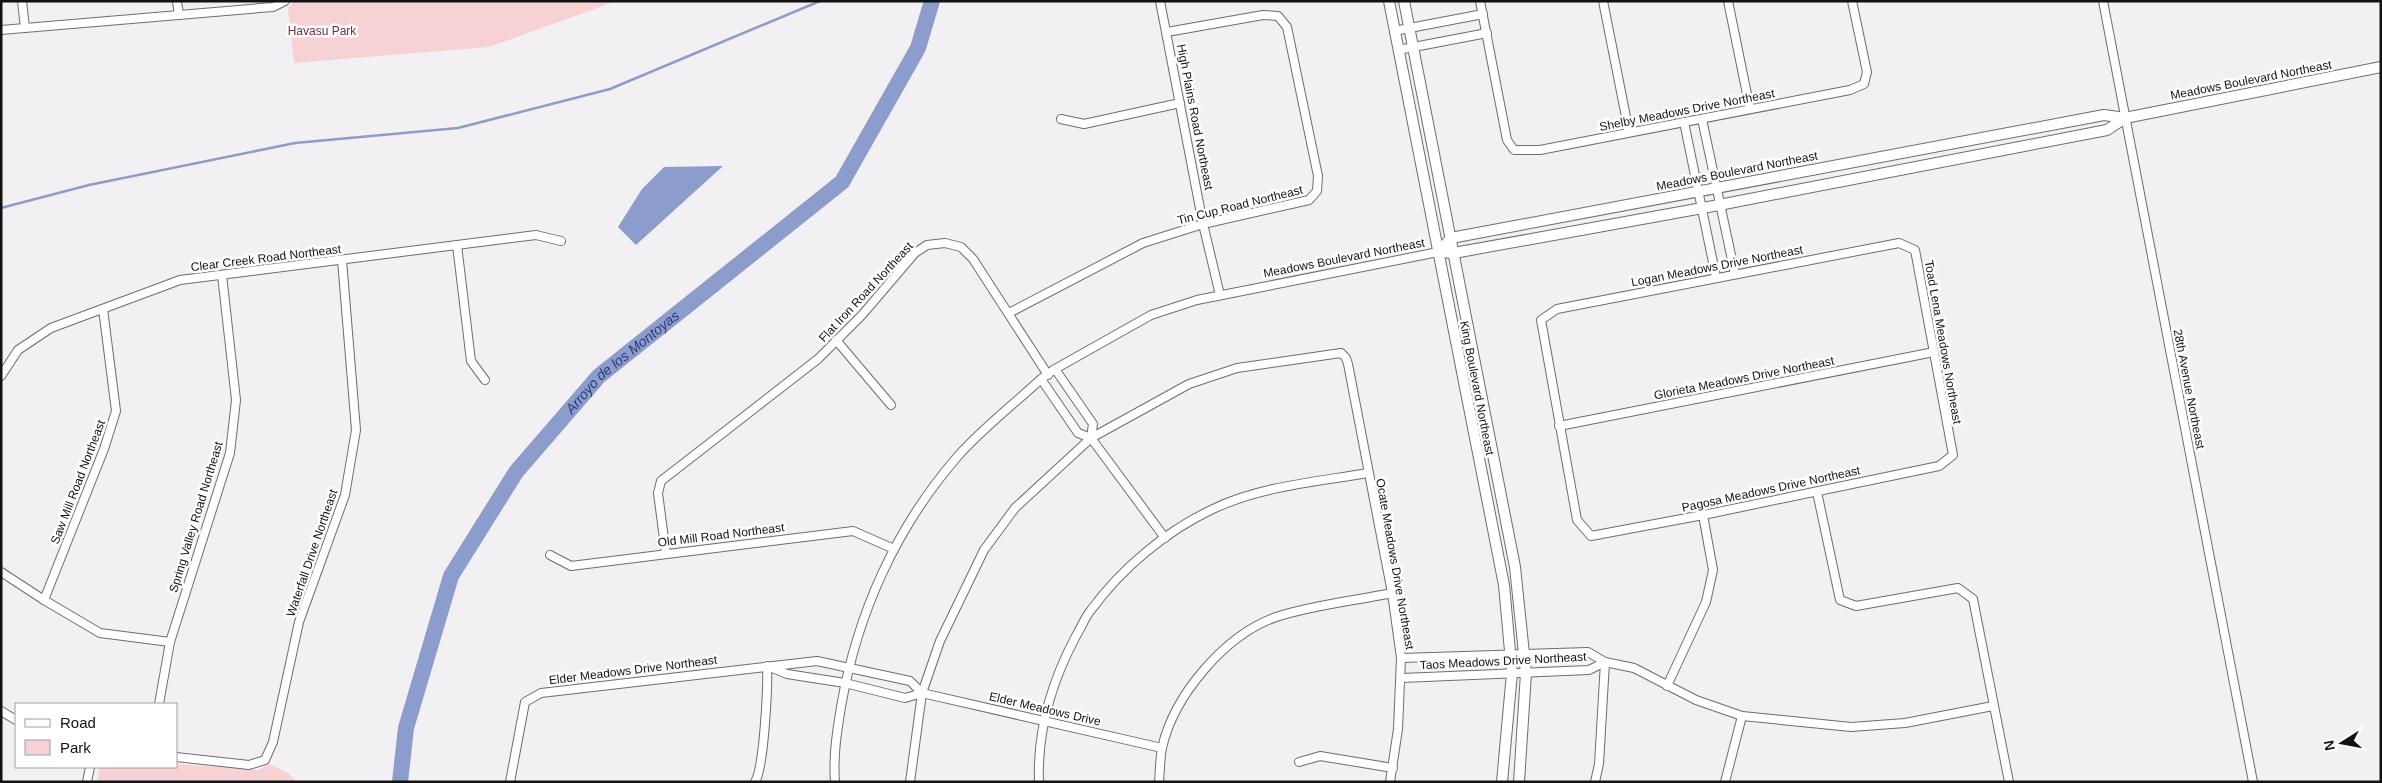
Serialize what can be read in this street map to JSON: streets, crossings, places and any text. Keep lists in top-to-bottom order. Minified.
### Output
{"streets":{"street":["Meadows Boulevard Northeast","Shelby Meadows Drive Northeast","High Plains Road Northeast","Tin Cup Road Northeast","Clear Creek Road Northeast","Logan Meadows Drive Northeast","Flat Iron Road Northeast","Toad Lena Meadows Northeast","Glorieta Meadows Drive Northeast","King Boulevard Northeast","28th Avenue Northeast","Saw Mill Road Northeast","Pagosa Meadows Drive Northeast","Spring Valley Road Northeast","Old Mill Road Northeast","Waterfall Drive Northeast","Ocate Meadows Drive Northeast","Taos Meadows Drive Northeast","Elder Meadows Drive Northeast","Elder Meadows Drive"]},"crossings":[["Meadows Boulevard Northeast","High Plains Road Northeast"],["Meadows Boulevard Northeast","Flat Iron Road Northeast"],["Meadows Boulevard Northeast","King Boulevard Northeast"],["Meadows Boulevard Northeast","28th Avenue Northeast"],["Meadows Boulevard Northeast","Old Mill Road Northeast"],["Meadows Boulevard Northeast","Elder Meadows Drive Northeast"],["High Plains Road Northeast","Tin Cup Road Northeast"],["Tin Cup Road Northeast","Flat Iron Road Northeast"],["Clear Creek Road Northeast","Saw Mill Road Northeast"],["Clear Creek Road Northeast","Spring Valley Road Northeast"],["Clear Creek Road Northeast","Waterfall Drive Northeast"],["Logan Meadows Drive Northeast","Toad Lena Meadows Northeast"],["Logan Meadows Drive Northeast","Glorieta Meadows Drive Northeast"],["Logan Meadows Drive Northeast","Pagosa Meadows Drive Northeast"],["Flat Iron Road Northeast","Old Mill Road Northeast"],["Flat Iron Road Northeast","Ocate Meadows Drive Northeast"],["Toad Lena Meadows Northeast","Glorieta Meadows Drive Northeast"],["Toad Lena Meadows Northeast","Pagosa Meadows Drive Northeast"],["Glorieta Meadows Drive Northeast","Pagosa Meadows Drive Northeast"],["King Boulevard Northeast","Taos Meadows Drive Northeast"],["Ocate Meadows Drive Northeast","Taos Meadows Drive Northeast"],["Elder Meadows Drive Northeast","Elder Meadows Drive"]],"water":["Arroyo de los Montoyas"],"parks":["Havasu Park"],"legend":["Road","Park"],"north":"left"}
